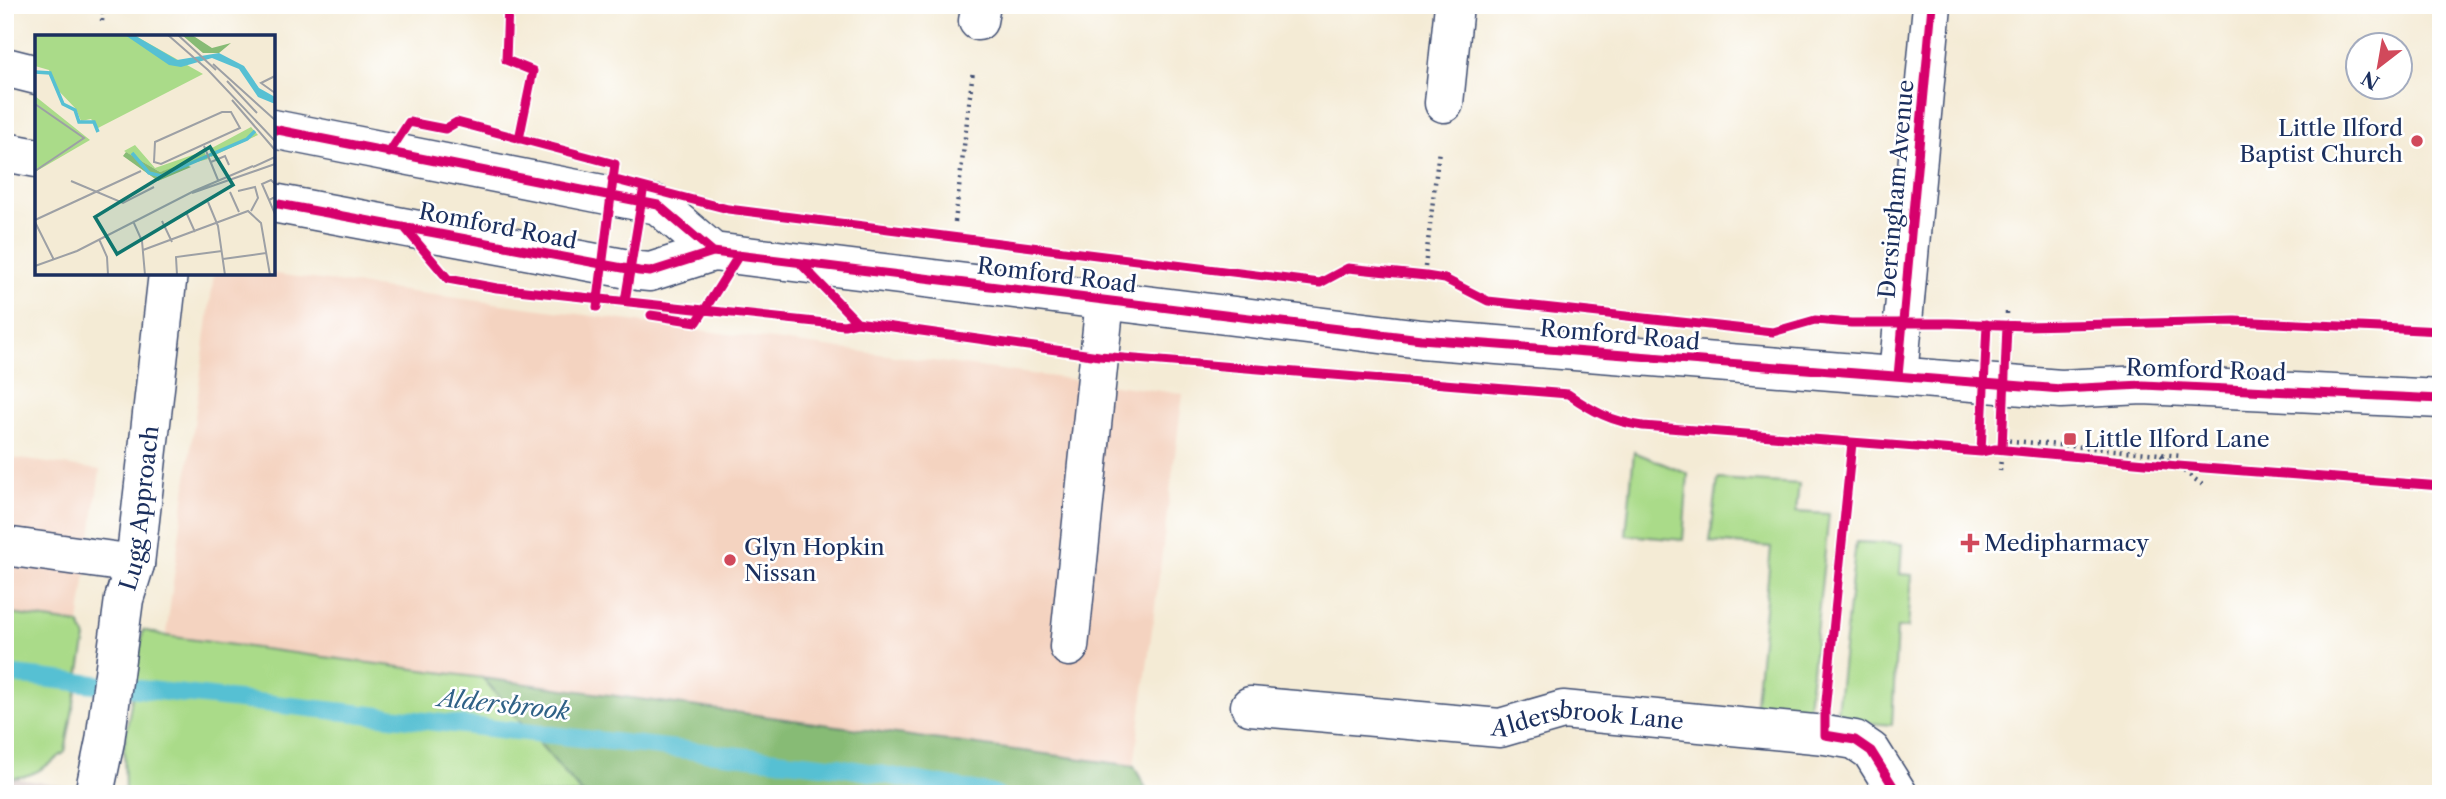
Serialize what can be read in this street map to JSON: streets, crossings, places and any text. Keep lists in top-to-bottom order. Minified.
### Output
{"streets":{"main road":["Dersingham Avenue","Romford Road","Lugg Approach","Aldersbrook Lane"]},"crossings":[["Dersingham Avenue","Romford Road"]],"water":["Aldersbrook"],"places":{"other":["Little Ilford Baptist Church","Glyn Hopkin Nissan"],"transit":["Little Ilford Lane"],"health":["Medipharmacy"]},"north":"bottom left"}
